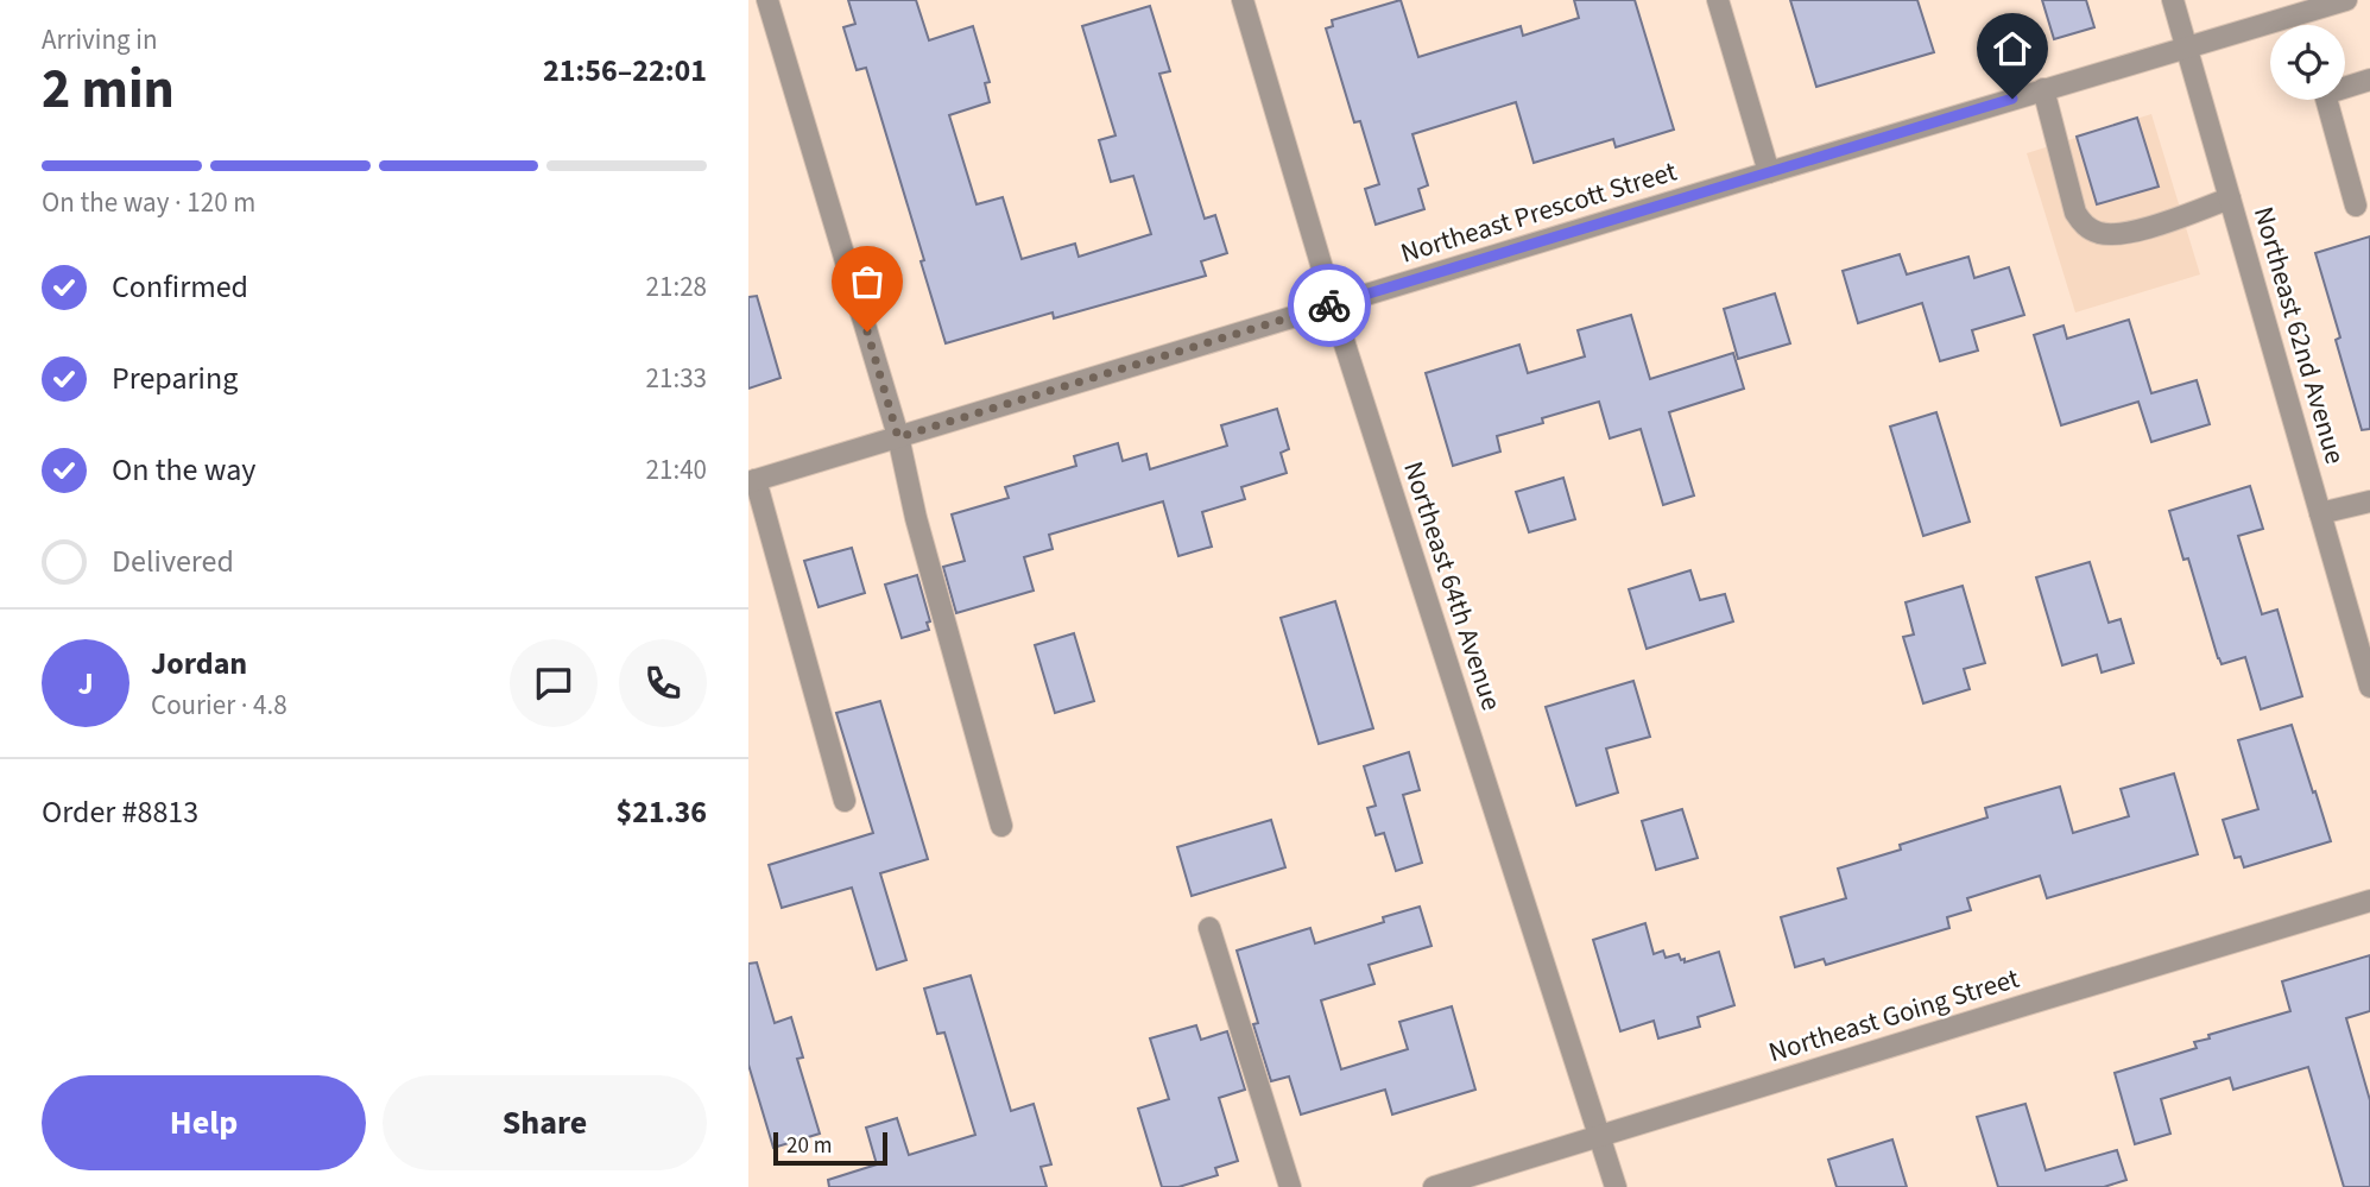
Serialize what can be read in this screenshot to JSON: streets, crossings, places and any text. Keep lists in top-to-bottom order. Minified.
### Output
{"streets":{"street":["Northeast Prescott Street","Northeast 62nd Avenue","Northeast 64th Avenue","Northeast Going Street"]},"crossings":[["Northeast Prescott Street","Northeast 62nd Avenue"],["Northeast Prescott Street","Northeast 64th Avenue"],["Northeast 64th Avenue","Northeast Going Street"]],"scale_bar":"20 m","page":{"heading":["2 min","Arriving in","21:56–22:01"],"panel":["Jordan","Courier · 4.8","Order #8813","$21.36"],"bar":"On the way · 120 m","list":[["Confirmed","21:28"],["Preparing","21:33"],["On the way","21:40"],"Delivered"],"round":"J","buttons":["Help","Share"],"scale":"20 m"}}
